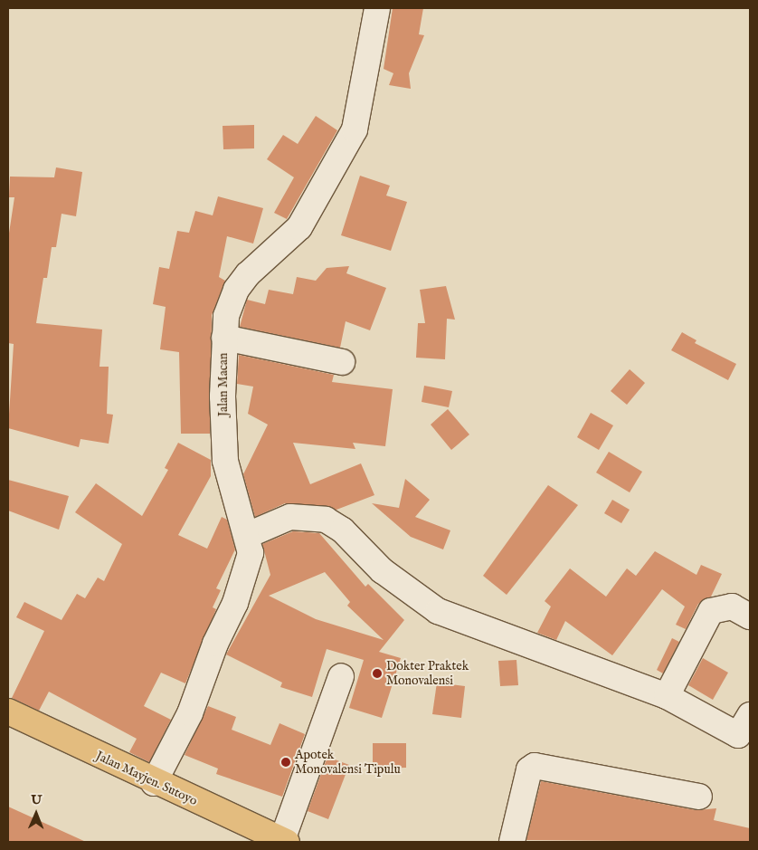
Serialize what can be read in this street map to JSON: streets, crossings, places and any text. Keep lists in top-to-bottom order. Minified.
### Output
{"streets":{"highway":["Jalan Mayjen. Sutoyo"],"street":["Jalan Macan"]},"crossings":[["Jalan Macan","Jalan Mayjen. Sutoyo"]],"places":["Dokter Praktek Monovalensi","Apotek Monovalensi Tipulu"],"north":"top"}
